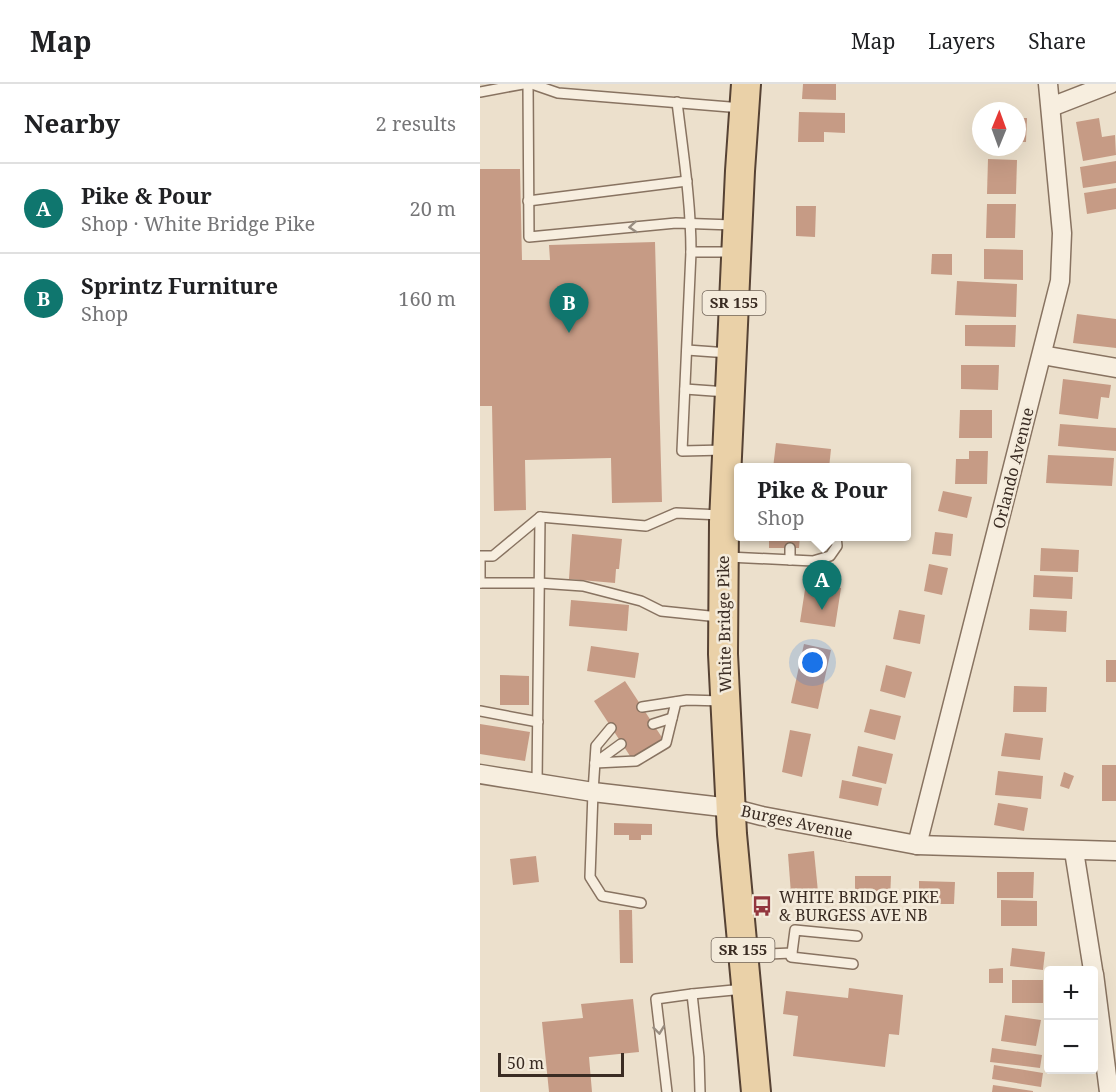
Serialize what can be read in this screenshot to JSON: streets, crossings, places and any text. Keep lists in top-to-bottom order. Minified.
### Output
{"streets":{"main road":["SR 155","White Bridge Pike"],"street":["Orlando Avenue","Burges Avenue"]},"crossings":[["Orlando Avenue","Burges Avenue"],["White Bridge Pike","Burges Avenue"]],"places":{"bus stop":["WHITE BRIDGE PIKE & BURGESS AVE NB"]},"scale_bar":"50 m","north":"top","page":{"header":"Map","nav":["Map","Layers","Share"],"heading":["Nearby","2 results"],"list":[{"mark":"A","name":"Pike & Pour","note":"Shop · White Bridge Pike","value":"20 m"},{"mark":"B","name":"Sprintz Furniture","note":"Shop","value":"160 m"}],"pins":["B","A"],"popup":["Pike & Pour","Shop"],"map_buttons":["+","−"],"scale":"50 m"}}
